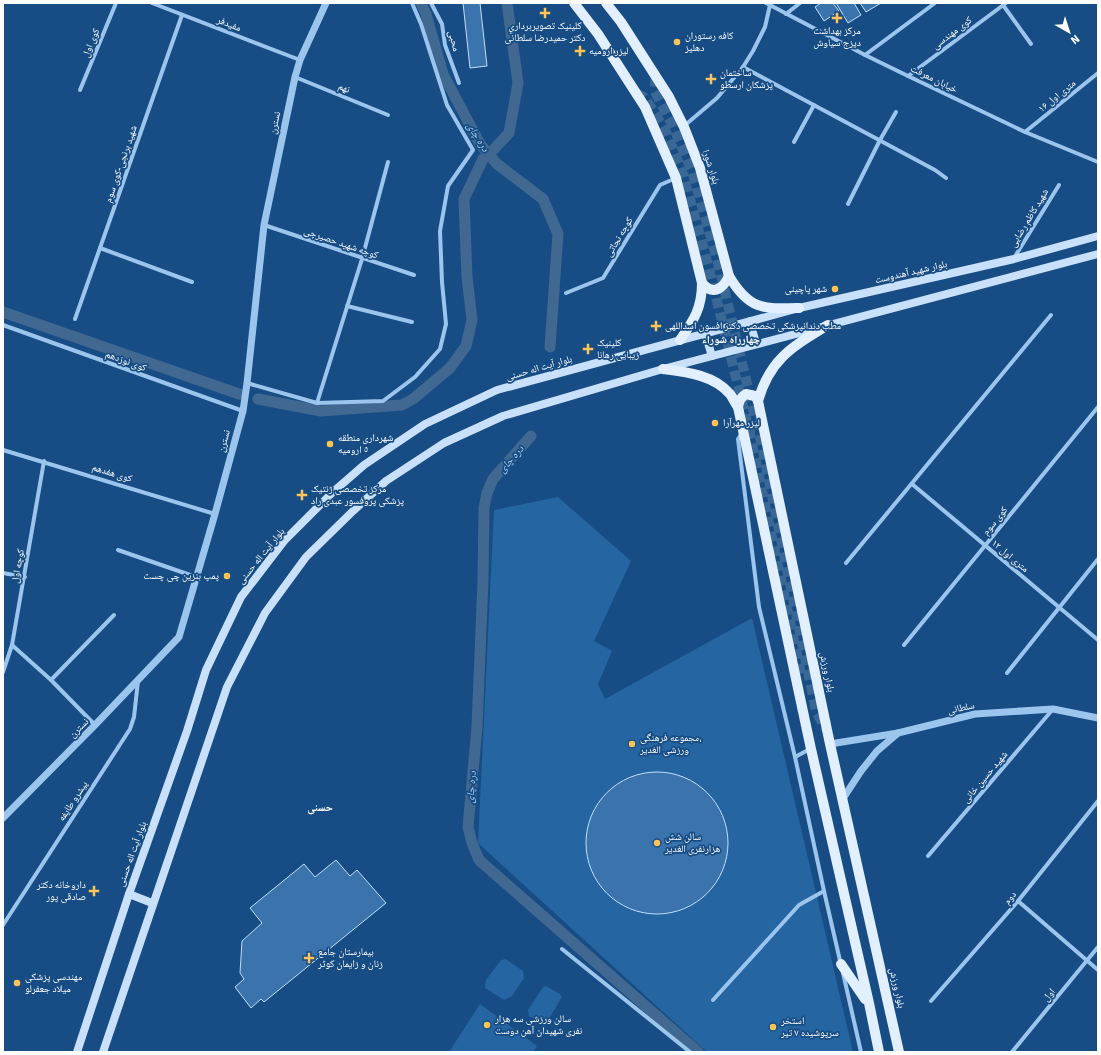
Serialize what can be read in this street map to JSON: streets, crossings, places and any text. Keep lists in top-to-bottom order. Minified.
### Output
{"streets":{"main road":["بلوار شورا","بلوار شهید آهندوست","بلوار آیت اله حسنی","بلوار ورزش"],"street":["مفیدفر","کوی مهندسی","محبی","کوی اول","خیابان معرفت","نهم","۱۶ متری اول","نسترن","شهید برنجی-کوی سوم","شهید کاظم رضایی","کوچه نجاتی","کوچه شهید حصیرچی","کوی نوزدهم","کوی هفدهم","کوی سوم","۱۲ متری اول","کوچه اول","سلطانی","شهید حسین خانی","پیشرو طایفه","دوم","اول"]},"crossings":[["مفیدفر","نسترن"],["مفیدفر","شهید برنجی-کوی سوم"],["کوی مهندسی","خیابان معرفت"],["خیابان معرفت","۱۶ متری اول"],["نهم","نسترن"],["نسترن","کوچه شهید حصیرچی"],["نسترن","کوی نوزدهم"],["نسترن","کوی هفدهم"],["نسترن","پیشرو طایفه"],["بلوار شورا","بلوار شهید آهندوست"],["شهید کاظم رضایی","بلوار شهید آهندوست"],["بلوار شهید آهندوست","بلوار آیت اله حسنی"],["کوی هفدهم","کوچه اول"],["کوی سوم","۱۲ متری اول"],["بلوار ورزش","سلطانی"],["سلطانی","شهید حسین خانی"]],"districts":["چهارراه شوراء","حسنی"],"water":["دره چای"],"places":{"health":["کلینیک تصويربرداري دکتر حمیدرضا سلطانی","مرکز بهداشت دیزج سیاوش","لیزر ارومیه","ساختمان پزشکان ارسطو","مطب دندانپزشکی تخصصی دکتر افسون اسداللهی","کلینیک زیبایی رهانا","مرکز تخصصی ژنتیک پزشکی پروفسور عبدی راد","داروخانه دکتر صادقی پور","بیمارستان جامع زنان و زایمان کوثر"],"other":["کافه رستوران دهلیز","شهر پاچینی","لیزر مهرآرا","شهردارى منطقه ٥ ارومیه","پمپ بنزین چى چست","مجموعه فرهنگی، ورزشی الغدیر","سالن شش هزارنفری الغدیر","مهندسی پزشکی میلاد جعفرلو","سالن ورزشی سه هزار نفری شهیدان آهن دوست","استخر سرپوشیده ۷ تیر"]},"north":"bottom right"}
